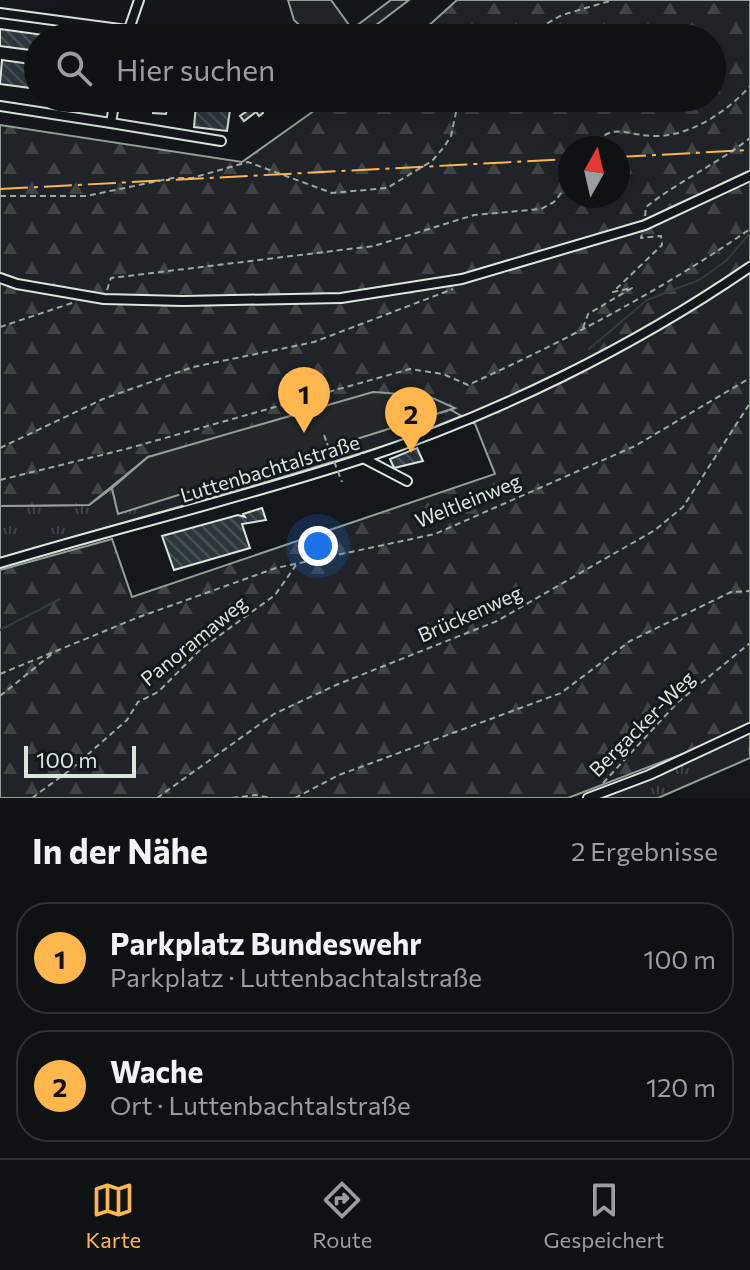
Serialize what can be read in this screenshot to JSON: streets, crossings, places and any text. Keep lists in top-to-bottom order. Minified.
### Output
{"streets":{"street":["Luttenbachtalstraße"],"path":["Weltleinweg","Brückenweg","Panoramaweg","Bergacker-Weg"]},"crossings":[["Weltleinweg","Panoramaweg"]],"scale_bar":"100 m","north":"top","page":{"search":"Hier suchen","pins":["1","2"],"scale":"100 m","heading":["In der Nähe","2 Ergebnisse"],"list":[{"mark":"1","name":"Parkplatz Bundeswehr","note":"Parkplatz · Luttenbachtalstraße","value":"100 m"},{"mark":"2","name":"Wache","note":"Ort · Luttenbachtalstraße","value":"120 m"}],"nav":["Karte","Route","Gespeichert"]}}
